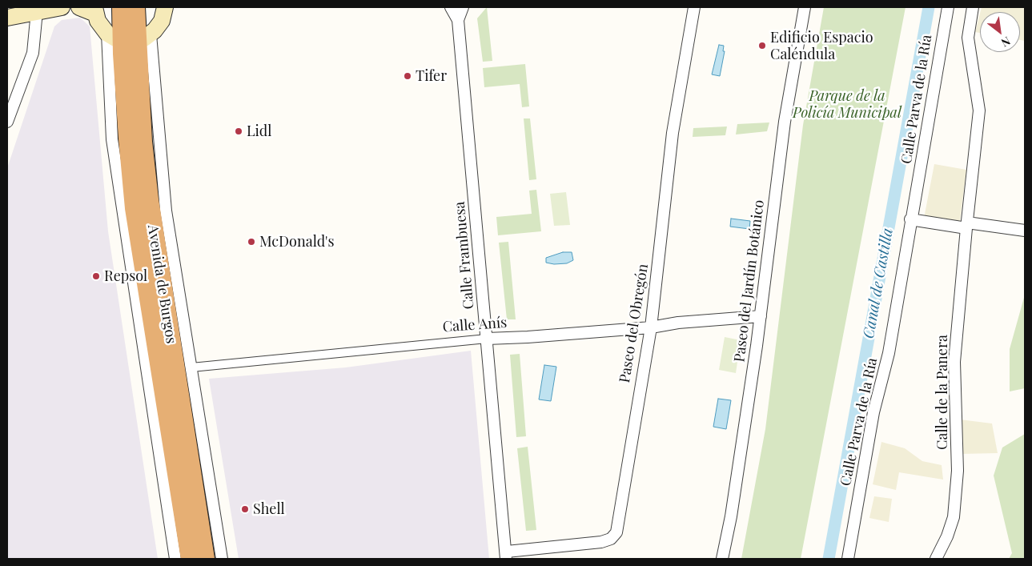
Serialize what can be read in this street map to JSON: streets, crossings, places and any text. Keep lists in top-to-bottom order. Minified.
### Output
{"streets":{"highway":["Avenida de Burgos"],"street":["Calle Parva de la Ría","Calle Frambuesa","Paseo del Jardín Botánico","Paseo del Obregón","Calle Anís","Calle de la Panera"]},"crossings":[["Calle Frambuesa","Paseo del Obregón"],["Calle Frambuesa","Calle Anís"],["Paseo del Jardín Botánico","Calle Anís"],["Avenida de Burgos","Calle Anís"],["Paseo del Obregón","Calle Anís"]],"water":["Canal de Castilla"],"parks":["Parque de la Policía Municipal"],"places":["Edificio Espacio Caléndula","Tifer","Lidl","McDonald's","Repsol","Shell"],"north":"bottom right"}
